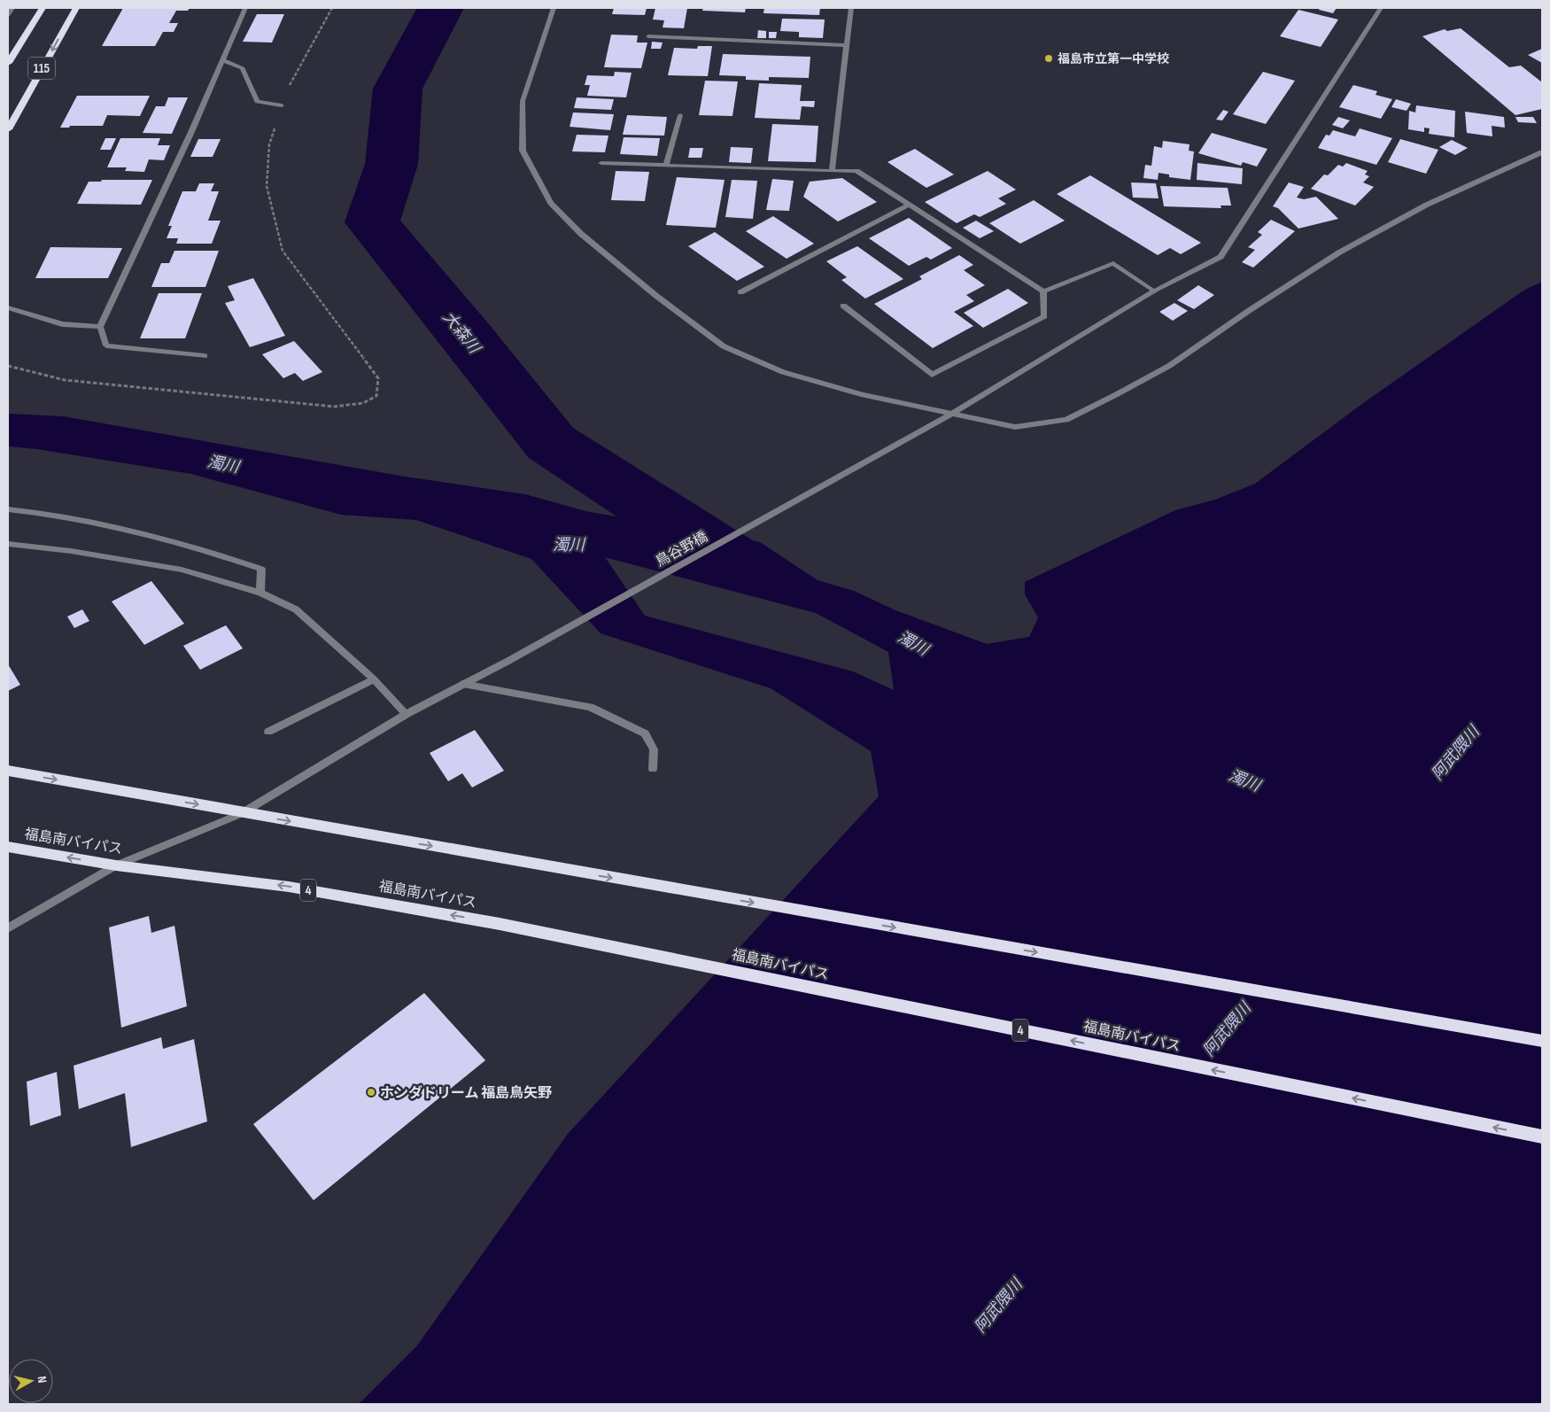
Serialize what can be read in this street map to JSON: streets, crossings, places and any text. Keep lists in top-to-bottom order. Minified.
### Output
{"streets":{"highway":["115","福島南バイパス","4"],"street":["鳥谷野橋"]},"crossings":[["鳥谷野橋","福島南バイパス"]],"water":["大森川","濁川","阿武隈川"],"places":["福島市立第一中学校","ホンダドリーム 福島鳥矢野"],"north":"right"}
